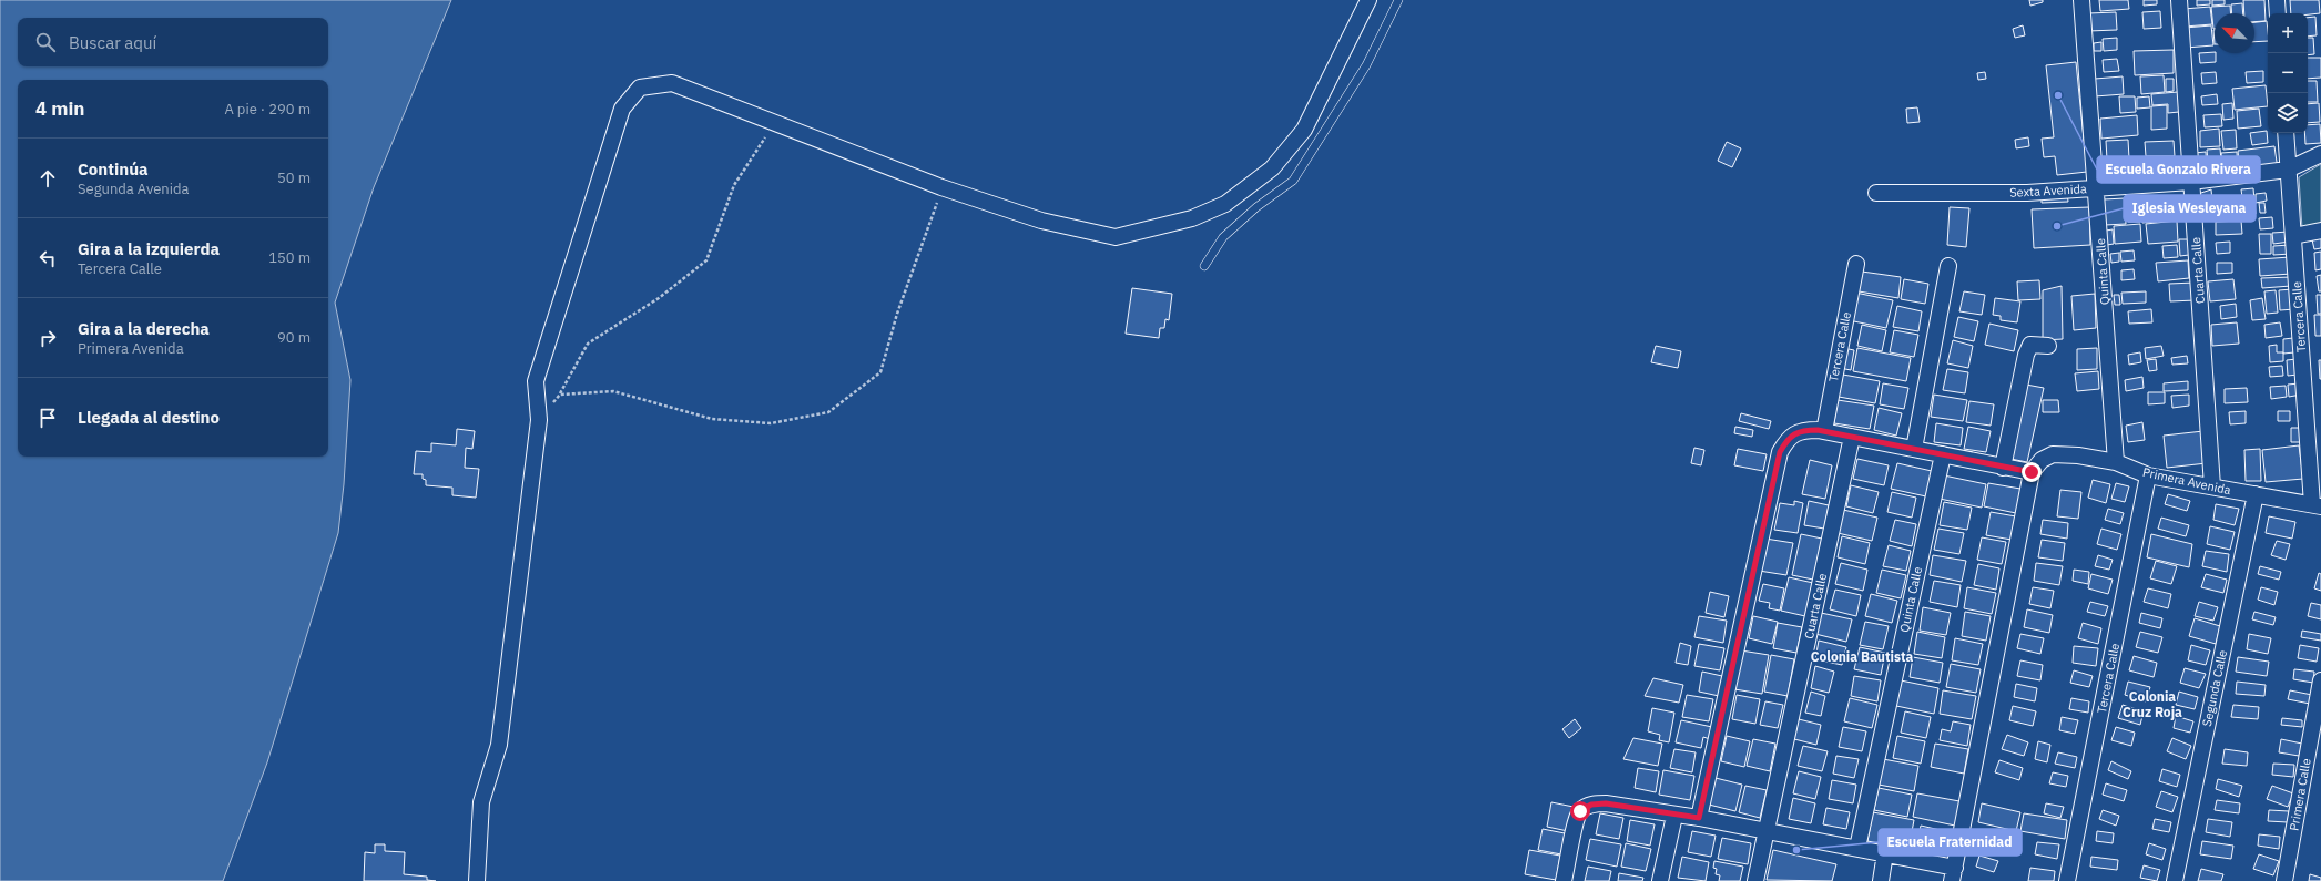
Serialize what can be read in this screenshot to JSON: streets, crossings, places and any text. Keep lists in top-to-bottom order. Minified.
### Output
{"streets":{"street":["Sexta Avenida","Cuarta Calle","Quinta Calle","Tercera Calle","Primera Avenida","Segunda Calle","Primera Calle"]},"crossings":[["Sexta Avenida","Cuarta Calle"],["Sexta Avenida","Quinta Calle"],["Sexta Avenida","Tercera Calle"],["Cuarta Calle","Primera Avenida"],["Quinta Calle","Primera Avenida"],["Tercera Calle","Primera Avenida"],["Primera Avenida","Segunda Calle"]],"districts":["Colonia Bautista","Colonia Cruz Roja"],"places":["Escuela Gonzalo Rivera","Iglesia Wesleyana","Escuela Fraternidad"],"north":"top left","page":{"map_buttons":["+","−"],"search":"Buscar aquí","heading":["4 min","A pie · 290 m"],"list":[["Continúa","Segunda Avenida","50 m"],["Gira a la izquierda","Tercera Calle","150 m"],["Gira a la derecha","Primera Avenida","90 m"],"Llegada al destino"]}}
